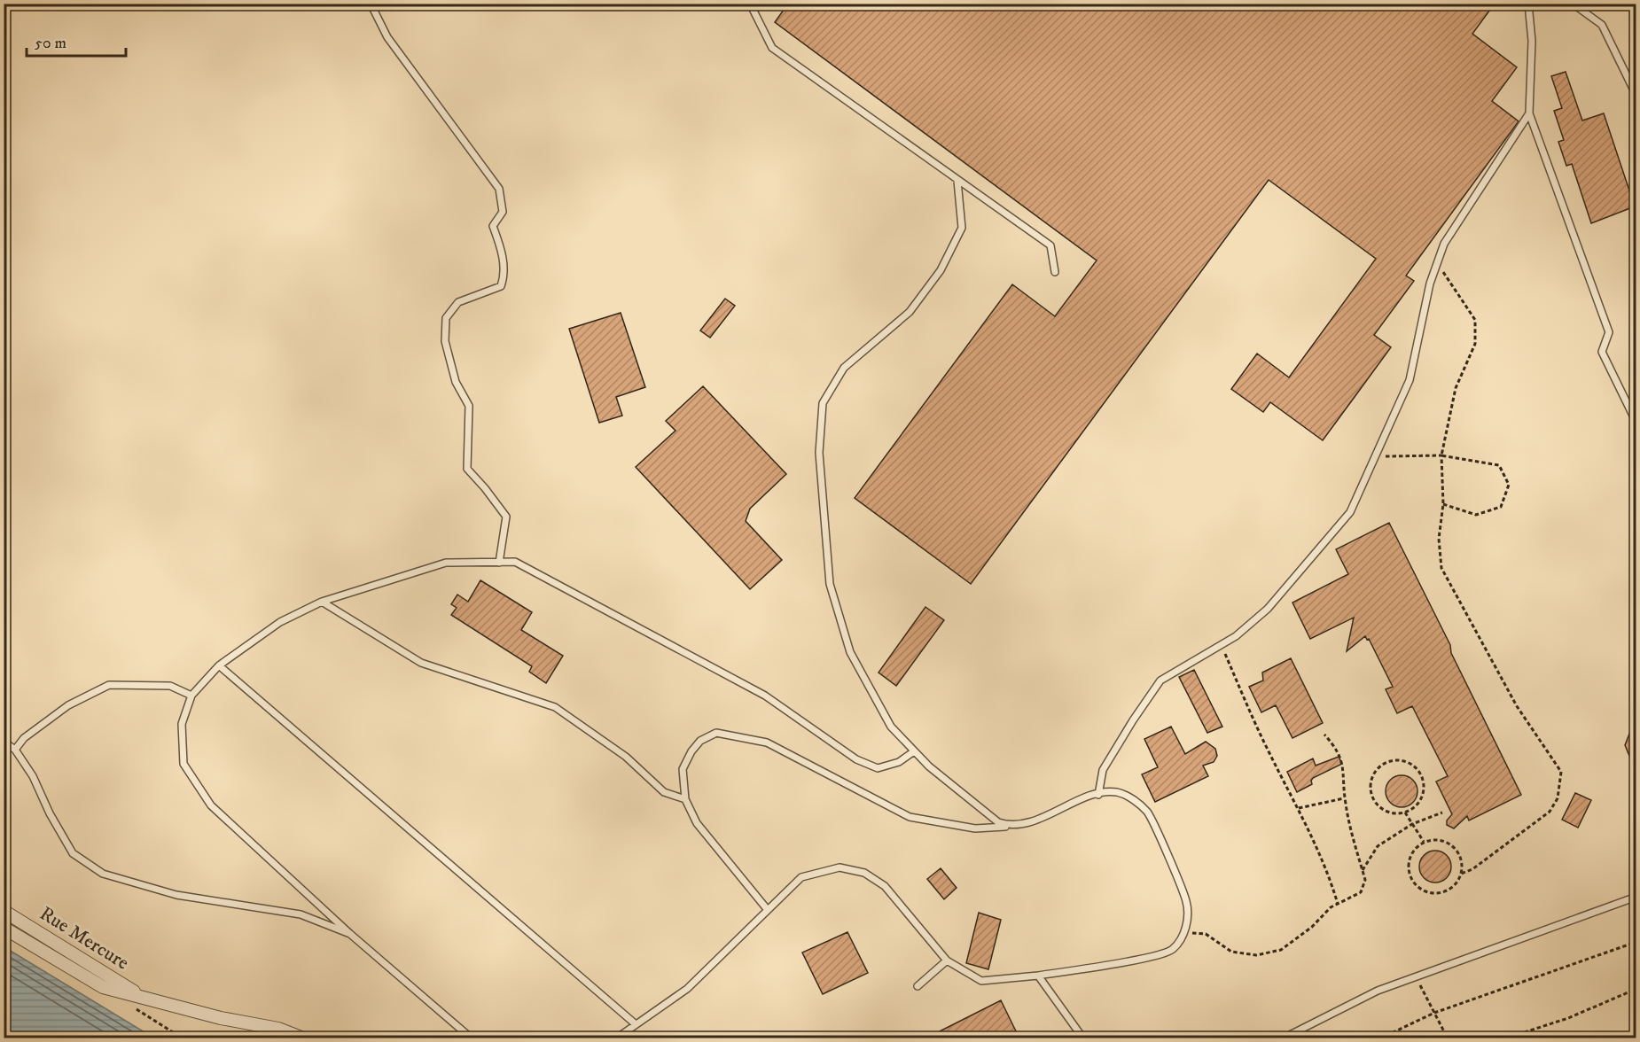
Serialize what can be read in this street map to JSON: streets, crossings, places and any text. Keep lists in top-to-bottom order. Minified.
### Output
{"streets":{"street":["Rue Mercure"]},"scale_bar":"50 m"}
